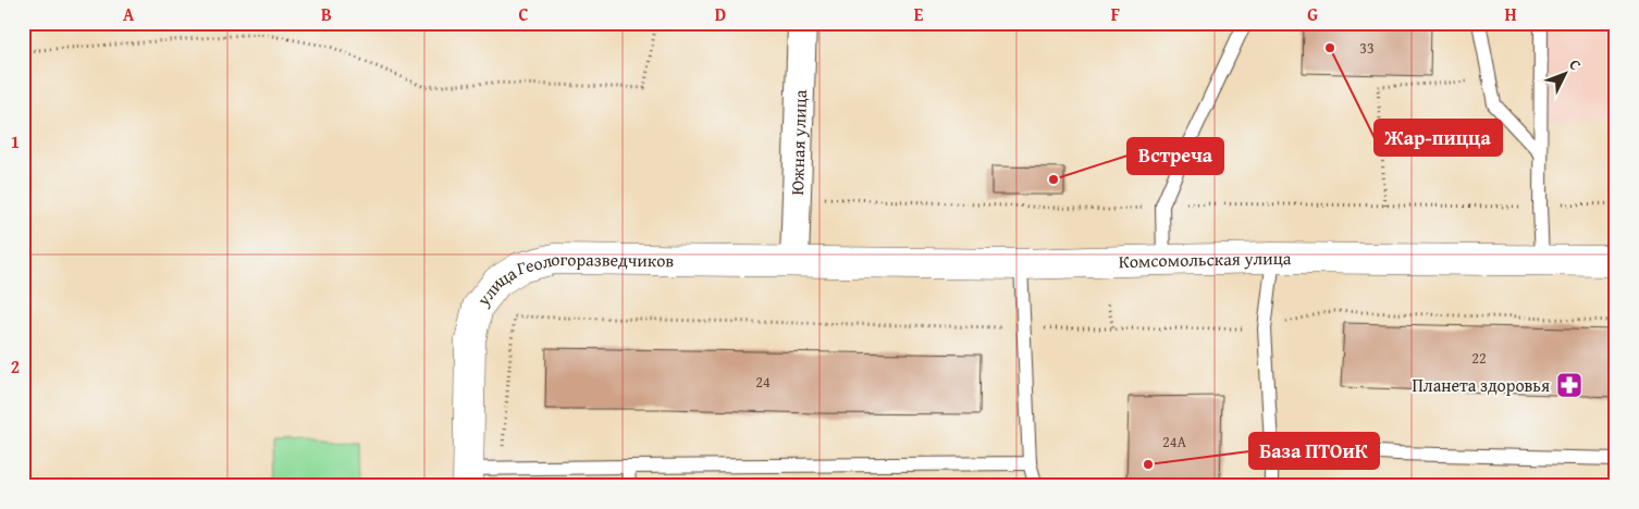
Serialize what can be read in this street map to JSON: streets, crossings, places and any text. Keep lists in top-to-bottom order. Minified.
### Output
{"streets":{"street":["Южная улица","Комсомольская улица","улица Геологоразведчиков"]},"crossings":[["Южная улица","Комсомольская улица"],["Южная улица","улица Геологоразведчиков"],["Комсомольская улица","улица Геологоразведчиков"]],"places":{"other":["Жар-пицца","Встреча","База ПТОиК"],"pharmacy":["Планета здоровья"]},"house_numbers":["33","22","24","24А"],"north":"top right","grid":{"columns":["A","B","C","D","E","F","G","H"],"rows":["1","2"]}}
